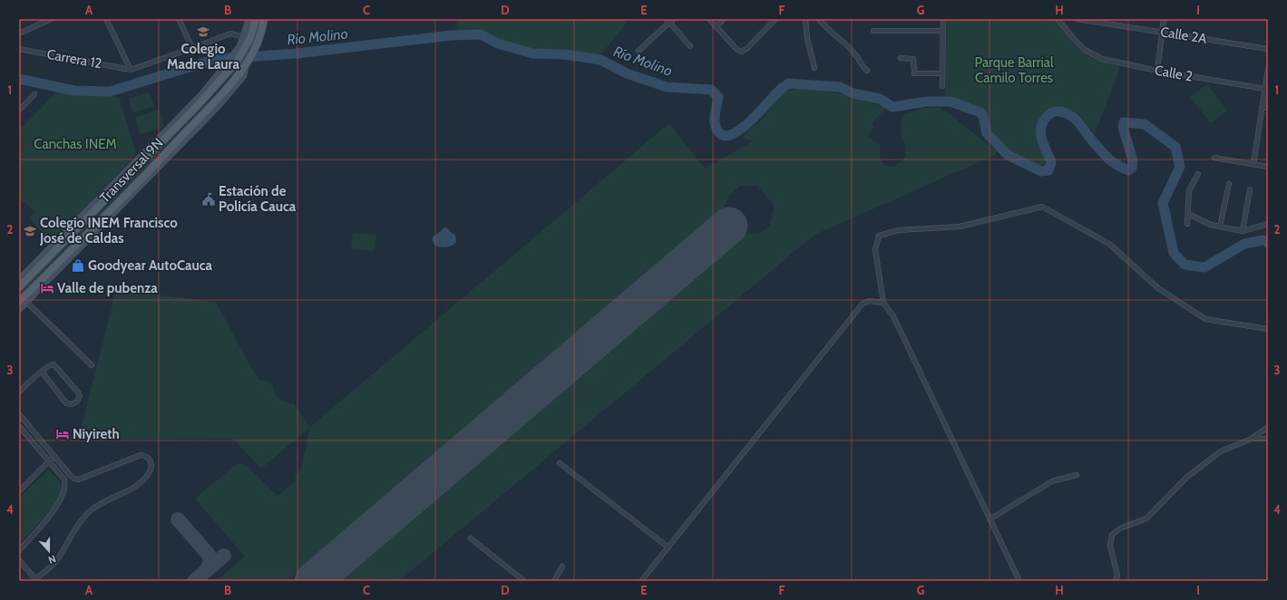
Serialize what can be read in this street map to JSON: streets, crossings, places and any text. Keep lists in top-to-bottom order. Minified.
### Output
{"streets":{"main road":["Transversal 9N"],"street":["Calle 2A","Carrera 12","Calle 2"]},"water":["Río Molino"],"parks":["Parque Barrial Camilo Torres","Canchas INEM"],"places":{"school or university":["Colegio Madre Laura","Colegio INEM Francisco José de Caldas"],"public building":["Estación de Policía Cauca"],"shop":["Goodyear AutoCauca"],"hotel":["Valle de pubenza","Niyireth"]},"north":"bottom","grid":{"columns":["A","B","C","D","E","F","G","H","I"],"rows":["1","2","3","4"]}}
